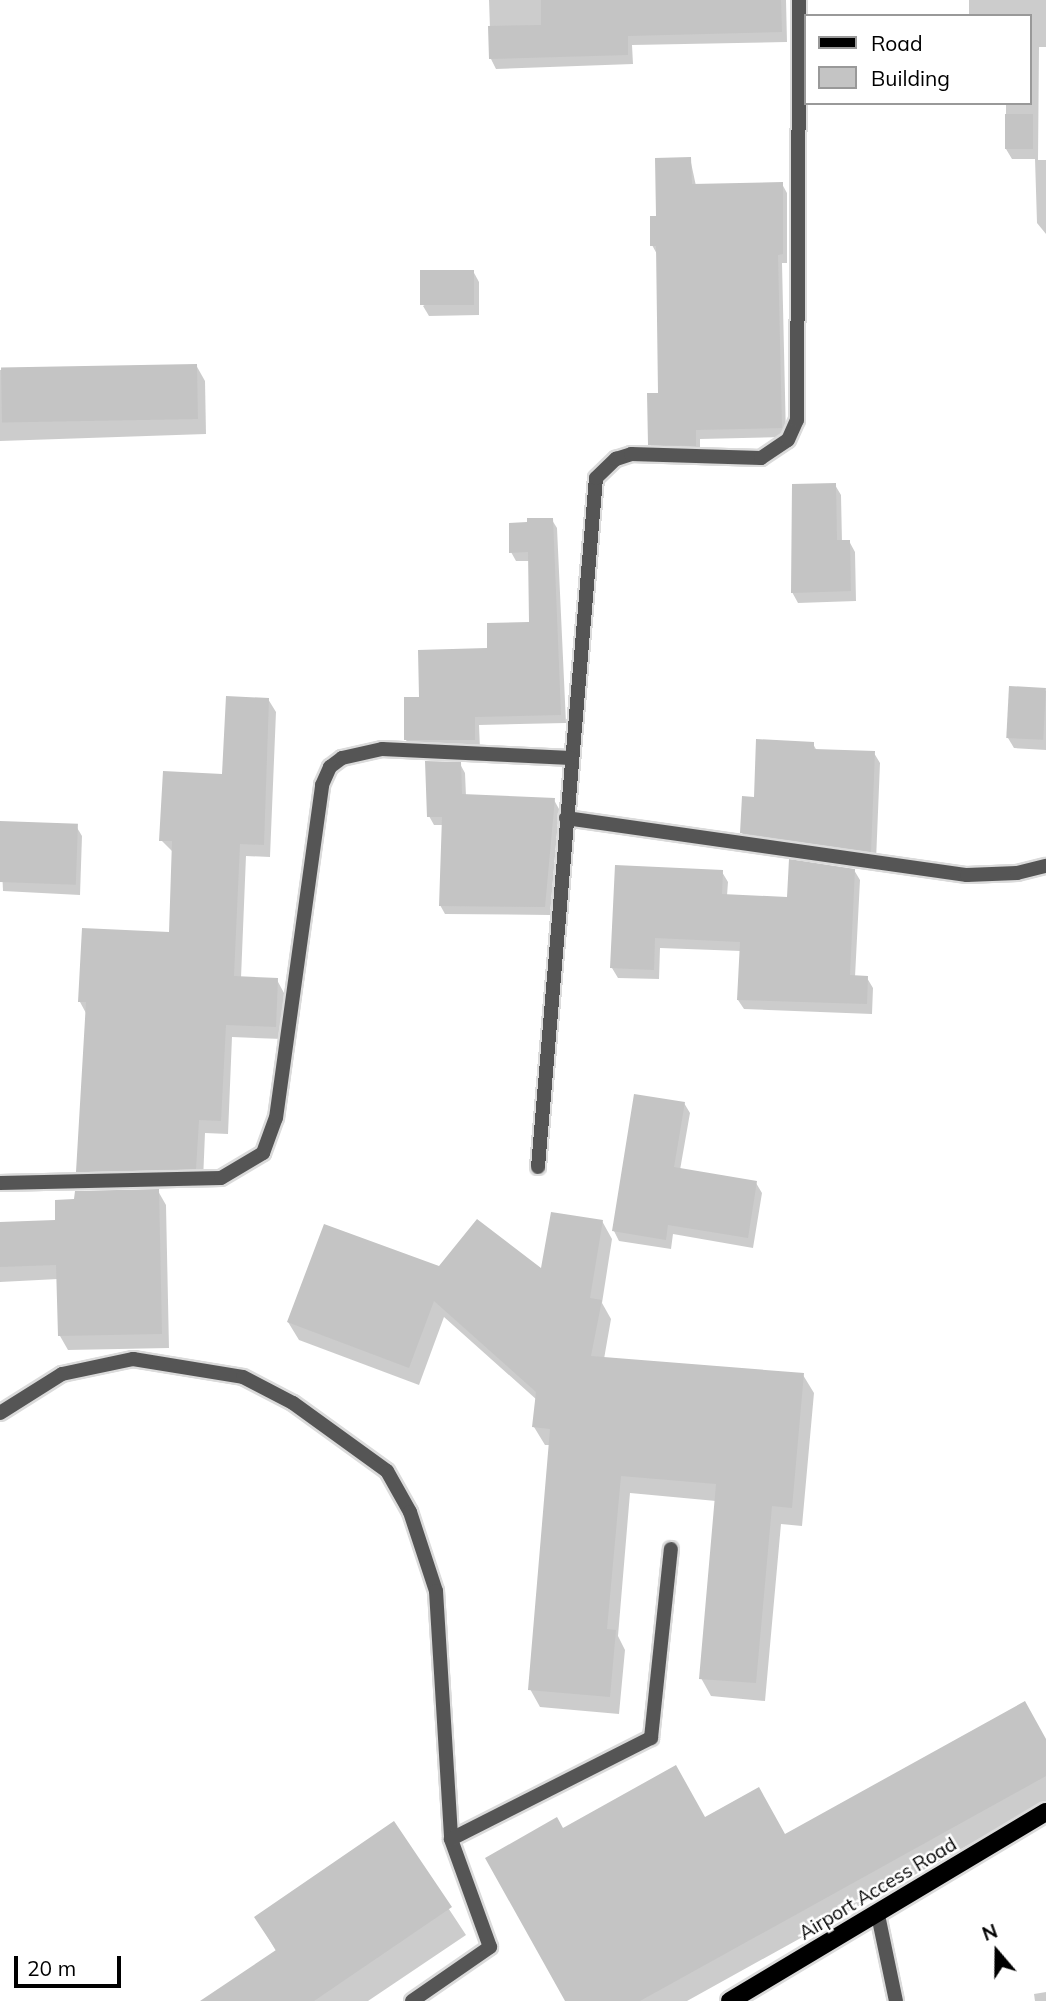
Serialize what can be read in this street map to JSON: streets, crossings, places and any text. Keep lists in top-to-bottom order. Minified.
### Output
{"streets":{"main road":["Airport Access Road"]},"legend":["Road","Building"],"scale_bar":"20 m","north":"top"}
